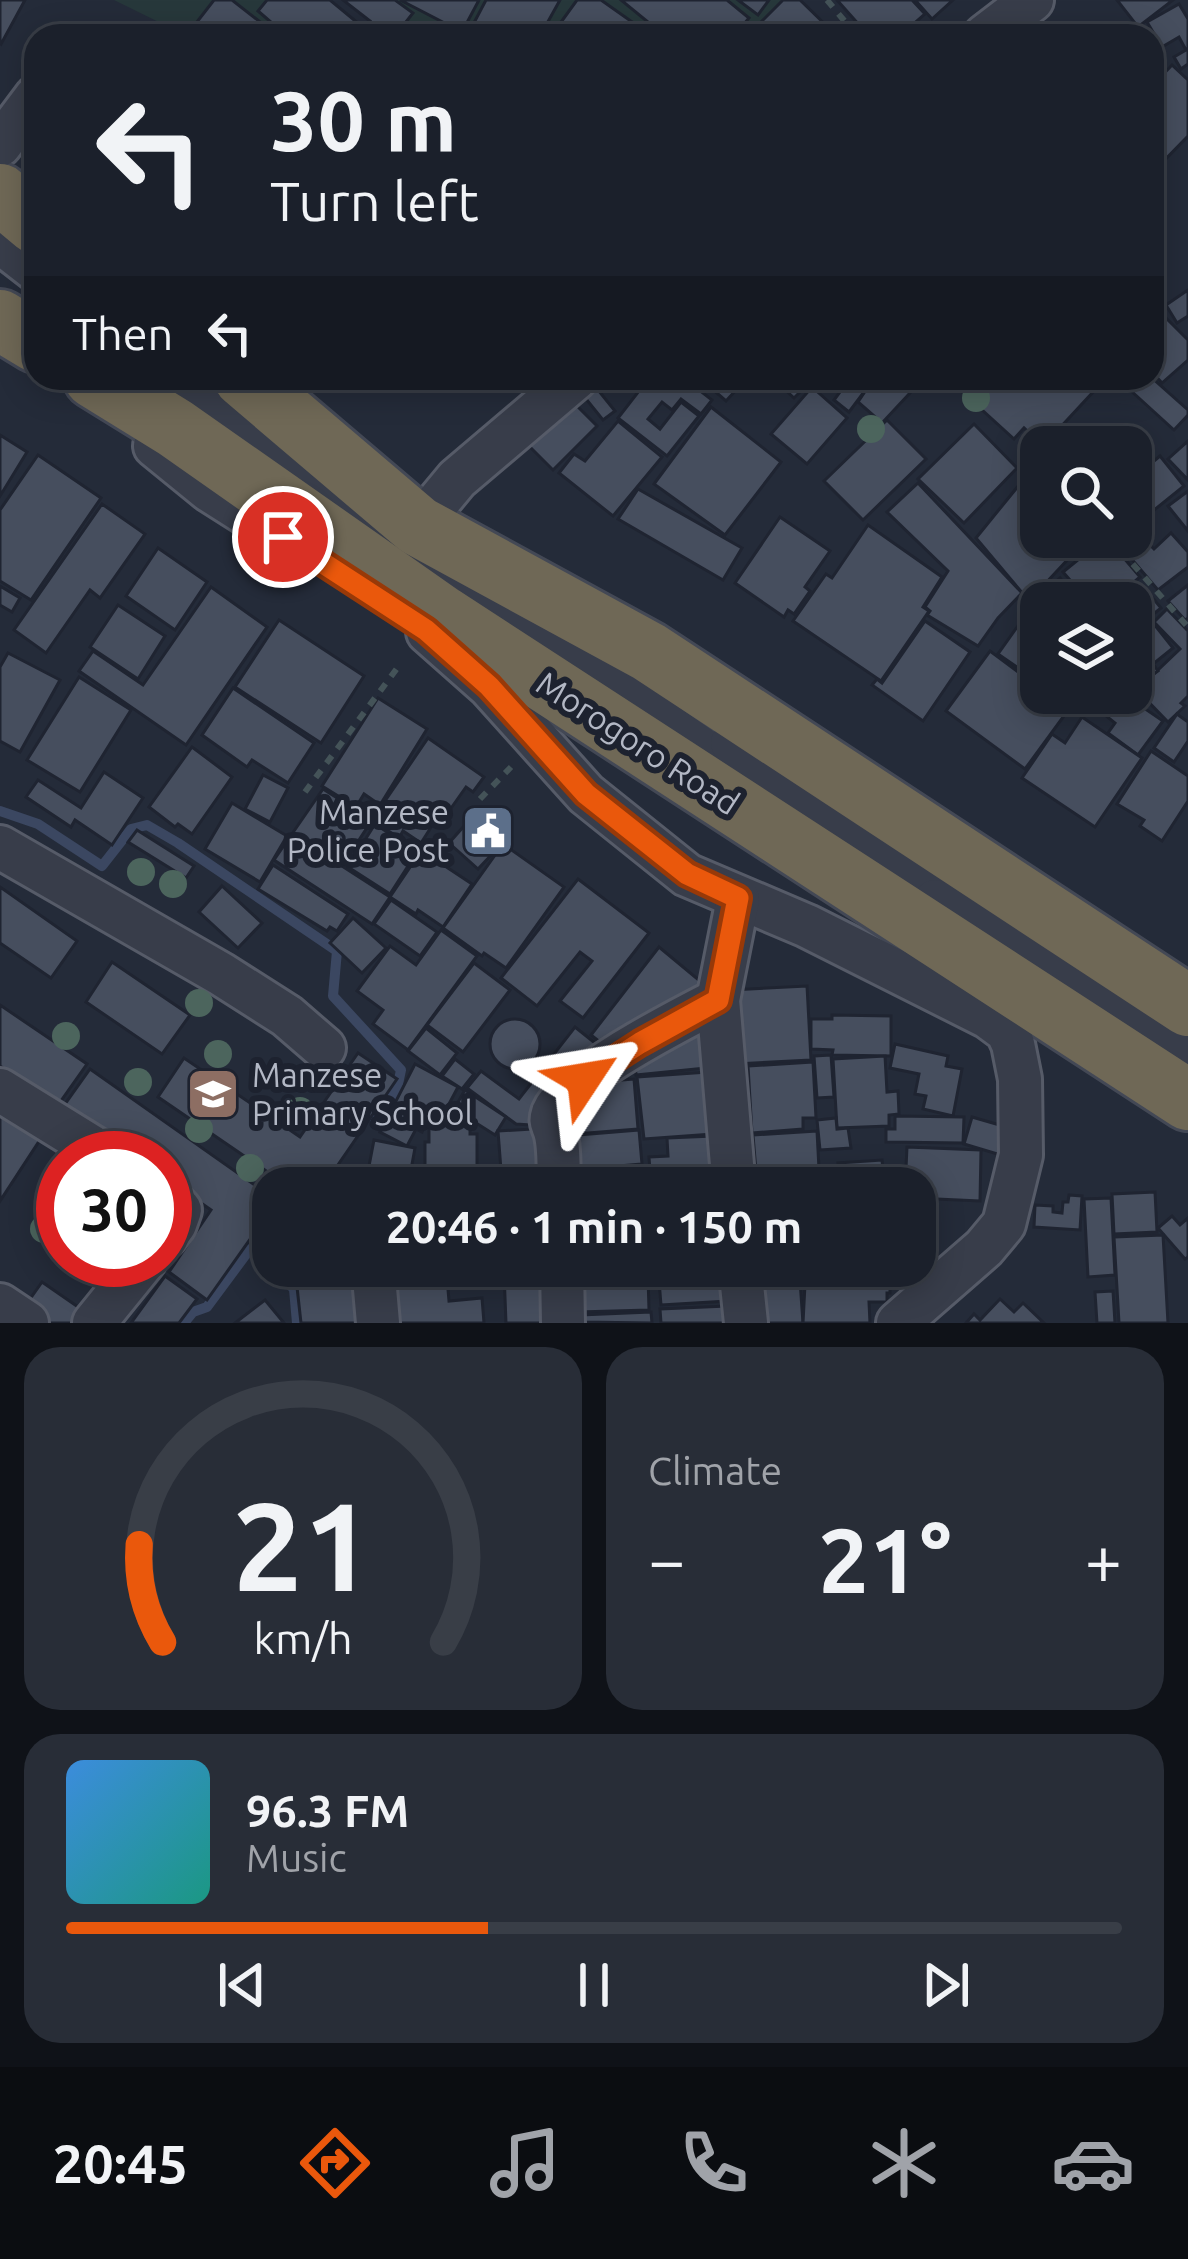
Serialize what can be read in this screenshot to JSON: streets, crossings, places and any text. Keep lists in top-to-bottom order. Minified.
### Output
{"streets":{"highway":["Morogoro Road"]},"places":{"public building":["Manzese Police Post"],"school or university":["Manzese Primary School"]},"page":{"turn":["30 m","Turn left"],"then":"Then","limit":"30","trip":"20:46 · 1 min · 150 m","tile":"Climate","heat":["−","21°","+"],"song":["96.3 FM","Music"],"tabs":"20:45","gauge":["21","km/h"]}}
